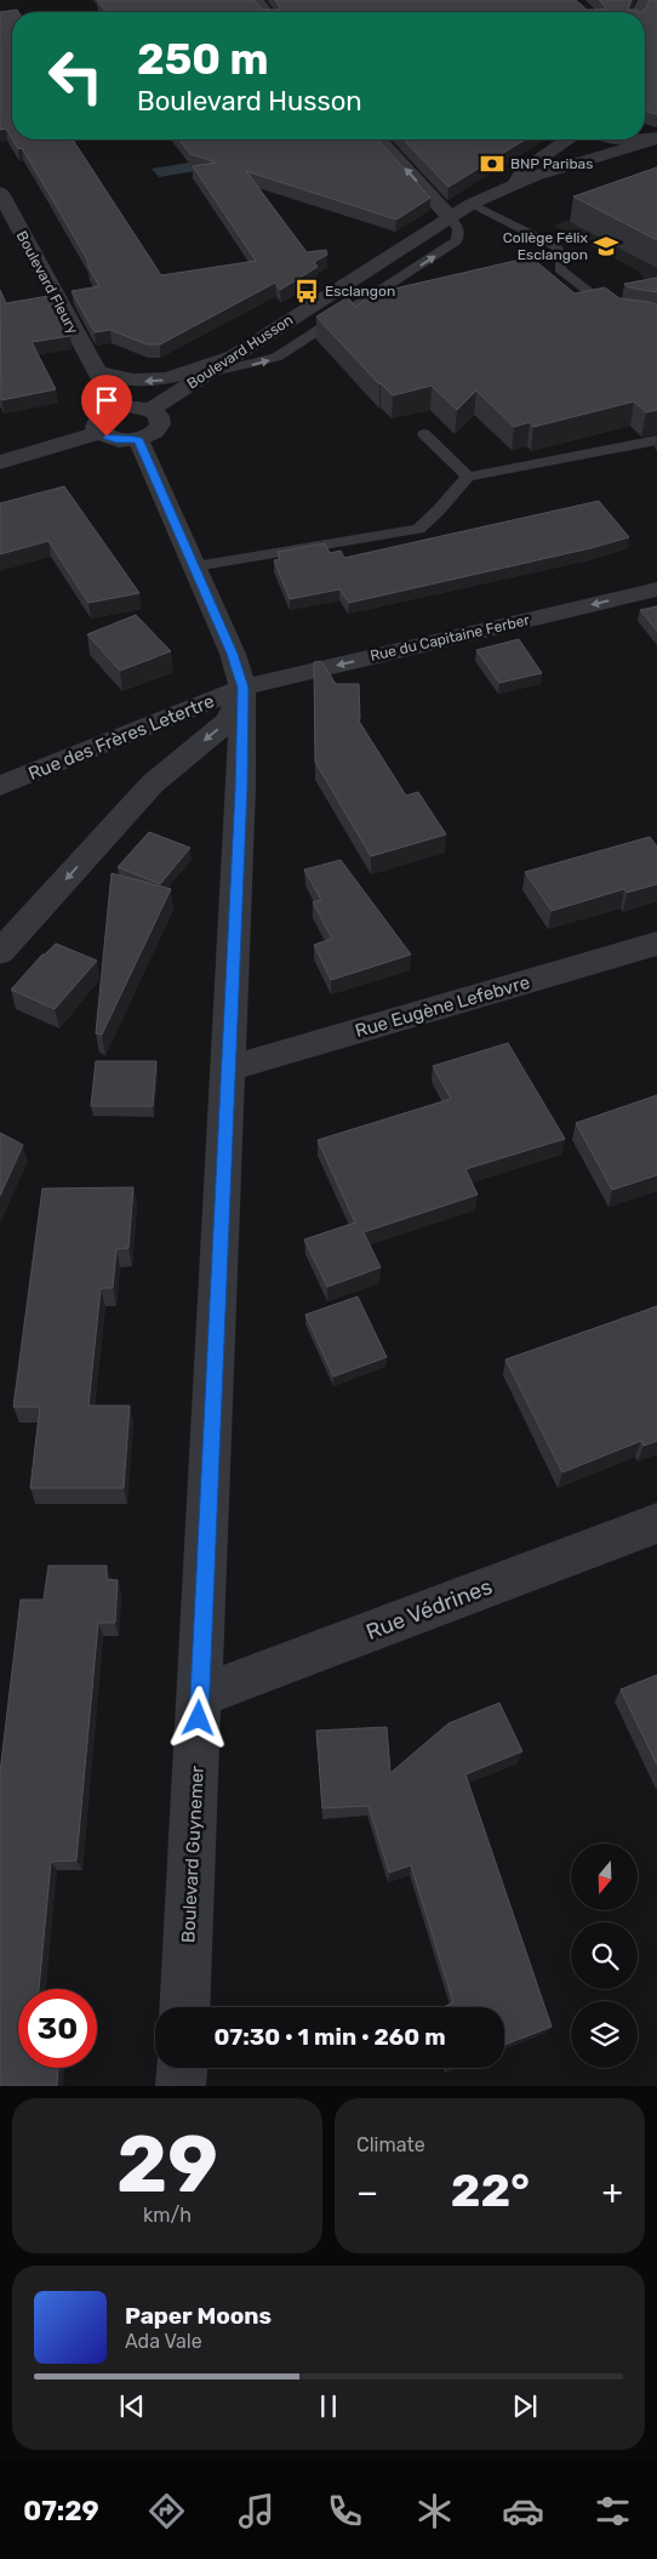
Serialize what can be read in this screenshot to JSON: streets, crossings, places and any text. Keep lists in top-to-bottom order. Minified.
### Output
{"streets":{"street":["Boulevard Fleury","Boulevard Husson","Rue du Capitaine Ferber","Rue des Frères Letertre","Rue Eugène Lefebvre","Rue Védrines","Boulevard Guynemer"]},"crossings":[["Rue du Capitaine Ferber","Rue des Frères Letertre"],["Rue du Capitaine Ferber","Boulevard Guynemer"],["Rue des Frères Letertre","Boulevard Guynemer"],["Rue Eugène Lefebvre","Boulevard Guynemer"],["Rue Védrines","Boulevard Guynemer"]],"one_way":["Rue du Capitaine Ferber"],"places":{"bank":["BNP Paribas"],"school or university":["Collège Félix Esclangon"],"bus stop":["Esclangon"]},"north":"bottom","page":{"turn":["250 m","Boulevard Husson"],"limit":"30","trip":"07:30 · 1 min · 260 m","tile":[["29","km/h"],"Climate"],"heat":["−","22°","+"],"song":["Paper Moons","Ada Vale"],"tabs":"07:29"}}
